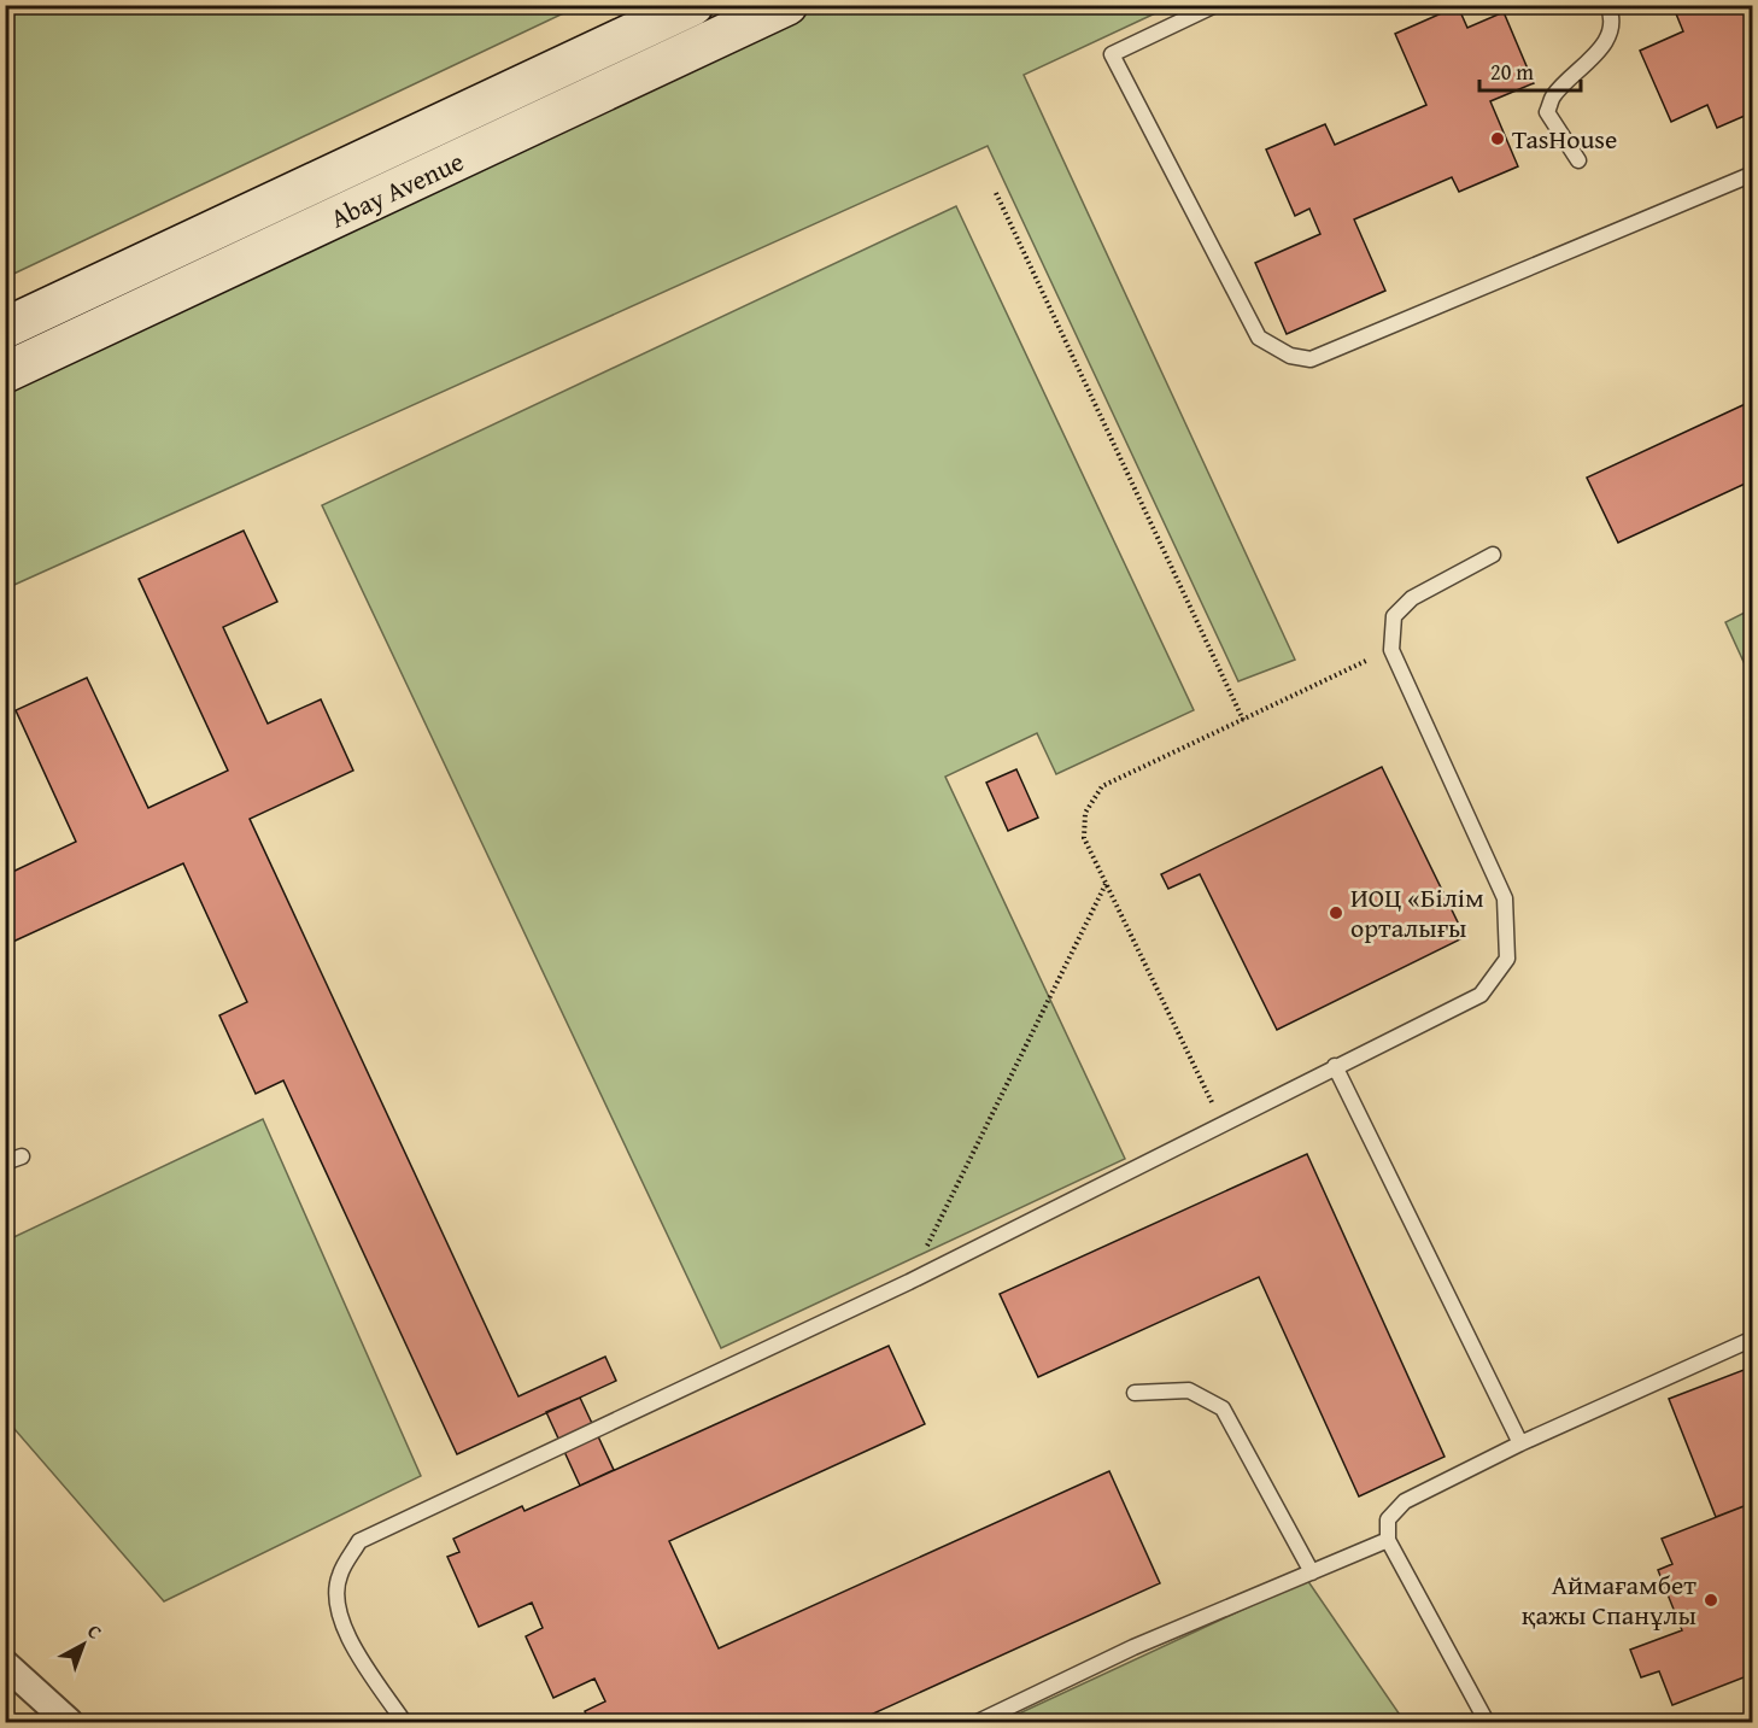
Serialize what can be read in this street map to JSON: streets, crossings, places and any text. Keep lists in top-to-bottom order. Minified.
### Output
{"streets":{"main road":["Abay Avenue"]},"places":["TasHouse","ИОЦ «Білім орталығы","Аймағамбет қажы Спанұлы"],"scale_bar":"20 m","north":"top right"}
